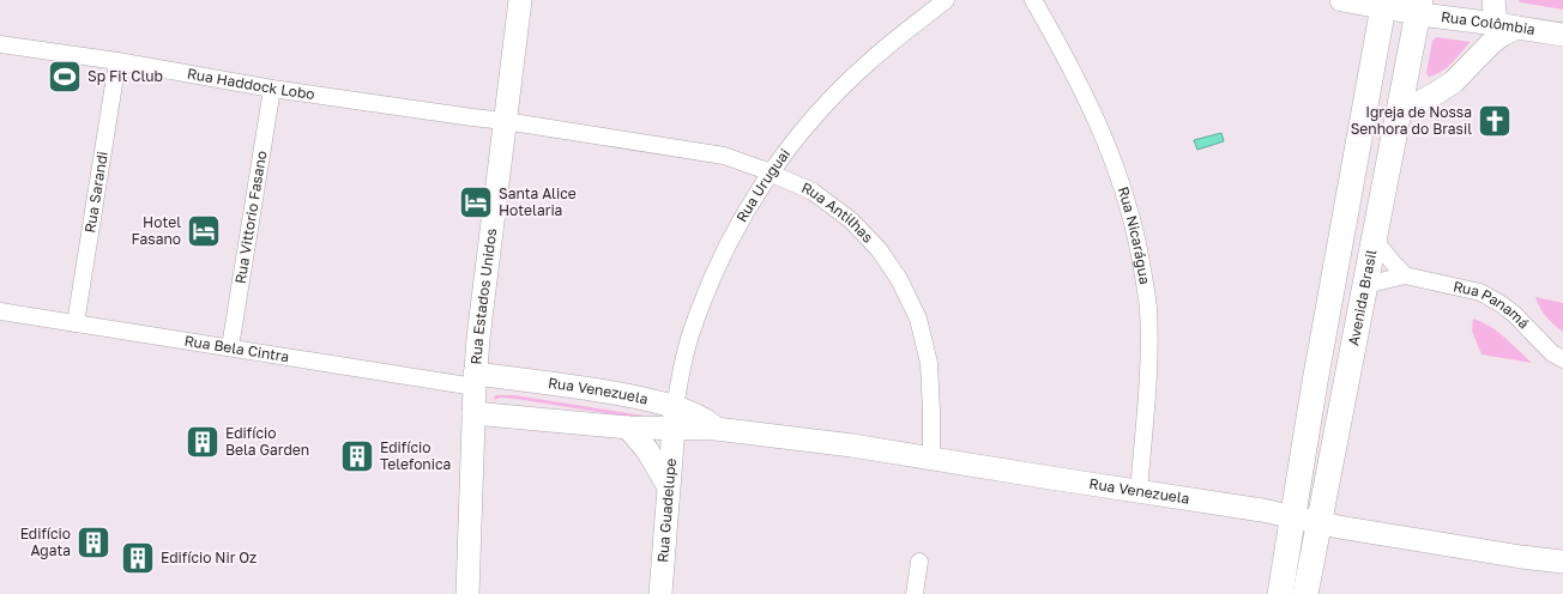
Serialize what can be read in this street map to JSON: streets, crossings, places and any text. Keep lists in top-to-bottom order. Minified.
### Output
{"streets":{"main road":["Avenida Brasil"],"street":["Rua Colômbia","Rua Haddock Lobo","Rua Uruguai","Rua Sarandi","Rua Antilhas","Rua Vittorio Fasano","Rua Nicarágua","Rua Estados Unidos","Rua Panamá","Rua Bela Cintra","Rua Venezuela","Rua Guadelupe"]},"crossings":[["Rua Colômbia","Avenida Brasil"],["Rua Haddock Lobo","Rua Sarandi"],["Rua Haddock Lobo","Rua Antilhas"],["Rua Haddock Lobo","Rua Vittorio Fasano"],["Rua Haddock Lobo","Rua Estados Unidos"],["Rua Uruguai","Rua Antilhas"],["Rua Uruguai","Rua Venezuela"],["Rua Uruguai","Rua Guadelupe"],["Rua Sarandi","Rua Bela Cintra"],["Rua Antilhas","Rua Estados Unidos"],["Rua Antilhas","Rua Venezuela"],["Rua Vittorio Fasano","Rua Bela Cintra"],["Rua Nicarágua","Rua Venezuela"],["Rua Estados Unidos","Rua Bela Cintra"],["Rua Estados Unidos","Rua Venezuela"],["Avenida Brasil","Rua Panamá"],["Avenida Brasil","Rua Venezuela"],["Rua Bela Cintra","Rua Venezuela"],["Rua Venezuela","Rua Guadelupe"]],"places":{"sports":["Sp Fit Club"],"church":["Igreja de Nossa Senhora do Brasil"],"hotel":["Santa Alice Hotelaria","Hotel Fasano"],"building":["Edifício Bela Garden","Edifício Telefonica","Edifício Agata","Edifício Nir Oz"]}}
